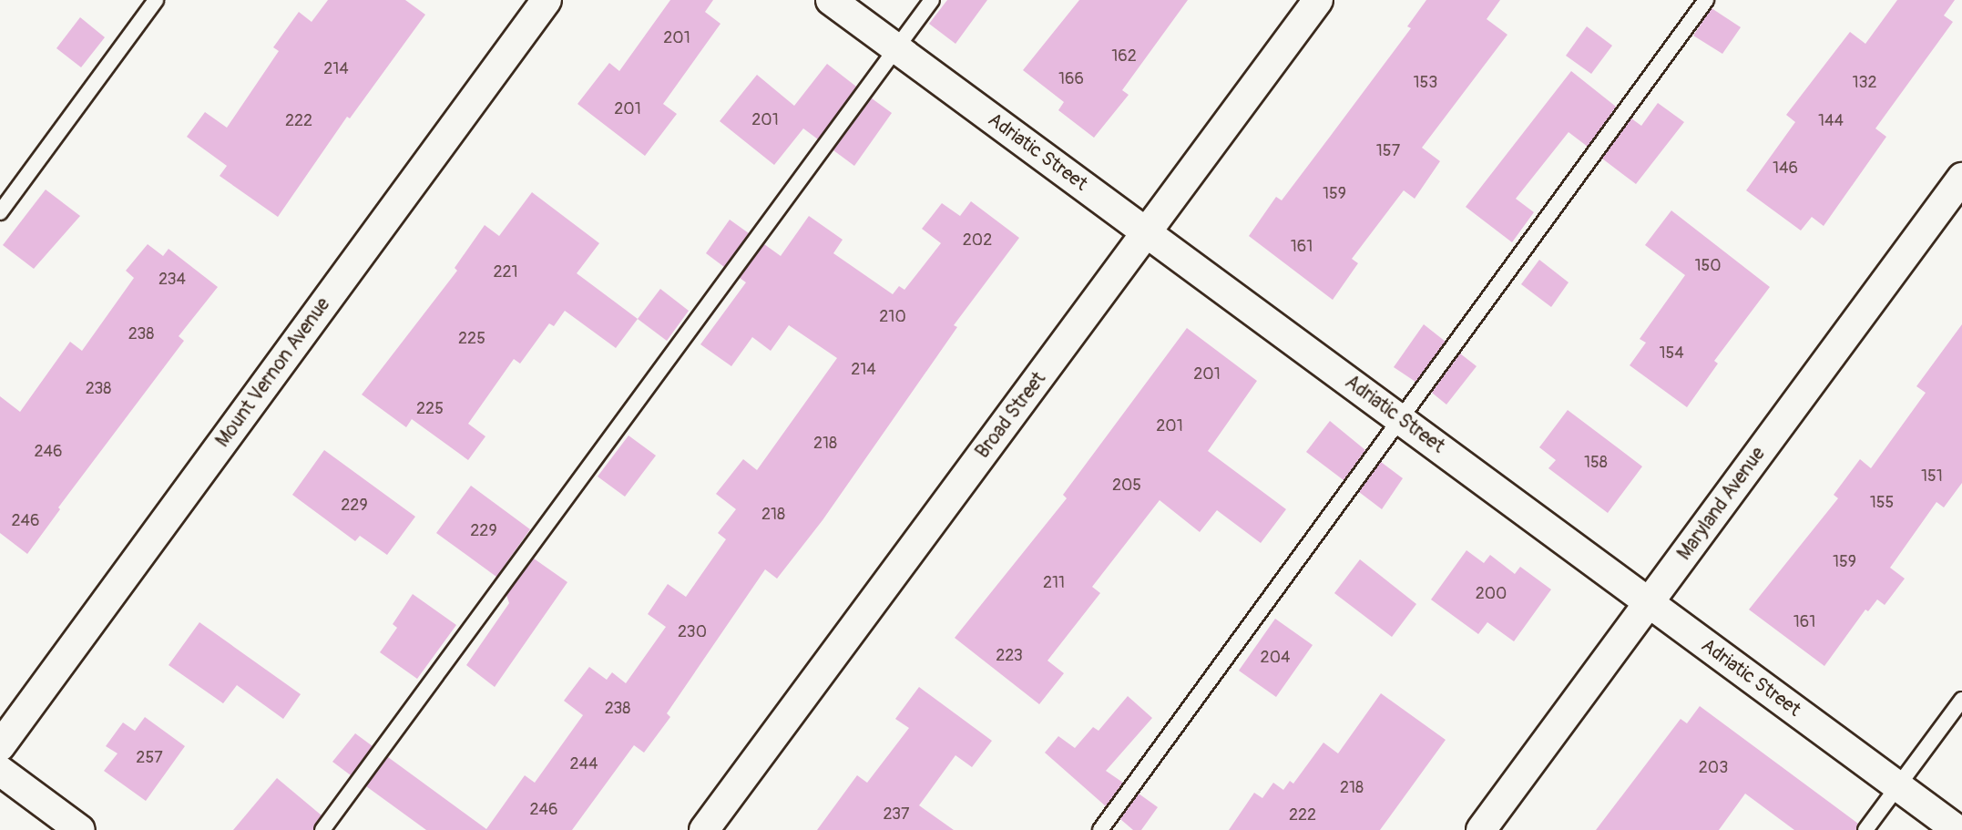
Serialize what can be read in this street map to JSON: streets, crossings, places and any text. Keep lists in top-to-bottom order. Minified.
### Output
{"streets":{"street":["Adriatic Street","Mount Vernon Avenue","Broad Street","Maryland Avenue"]},"crossings":[["Adriatic Street","Broad Street"],["Adriatic Street","Maryland Avenue"]],"house_numbers":["201","162","214","166","153","132","201","201","222","144","157","146","159","202","161","150","221","234","210","238","225","154","214","201","238","225","201","218","246","158","151","205","155","229","218","246","229","159","211","200","161","230","223","204","238","257","244","203","218","246","237","222"]}
